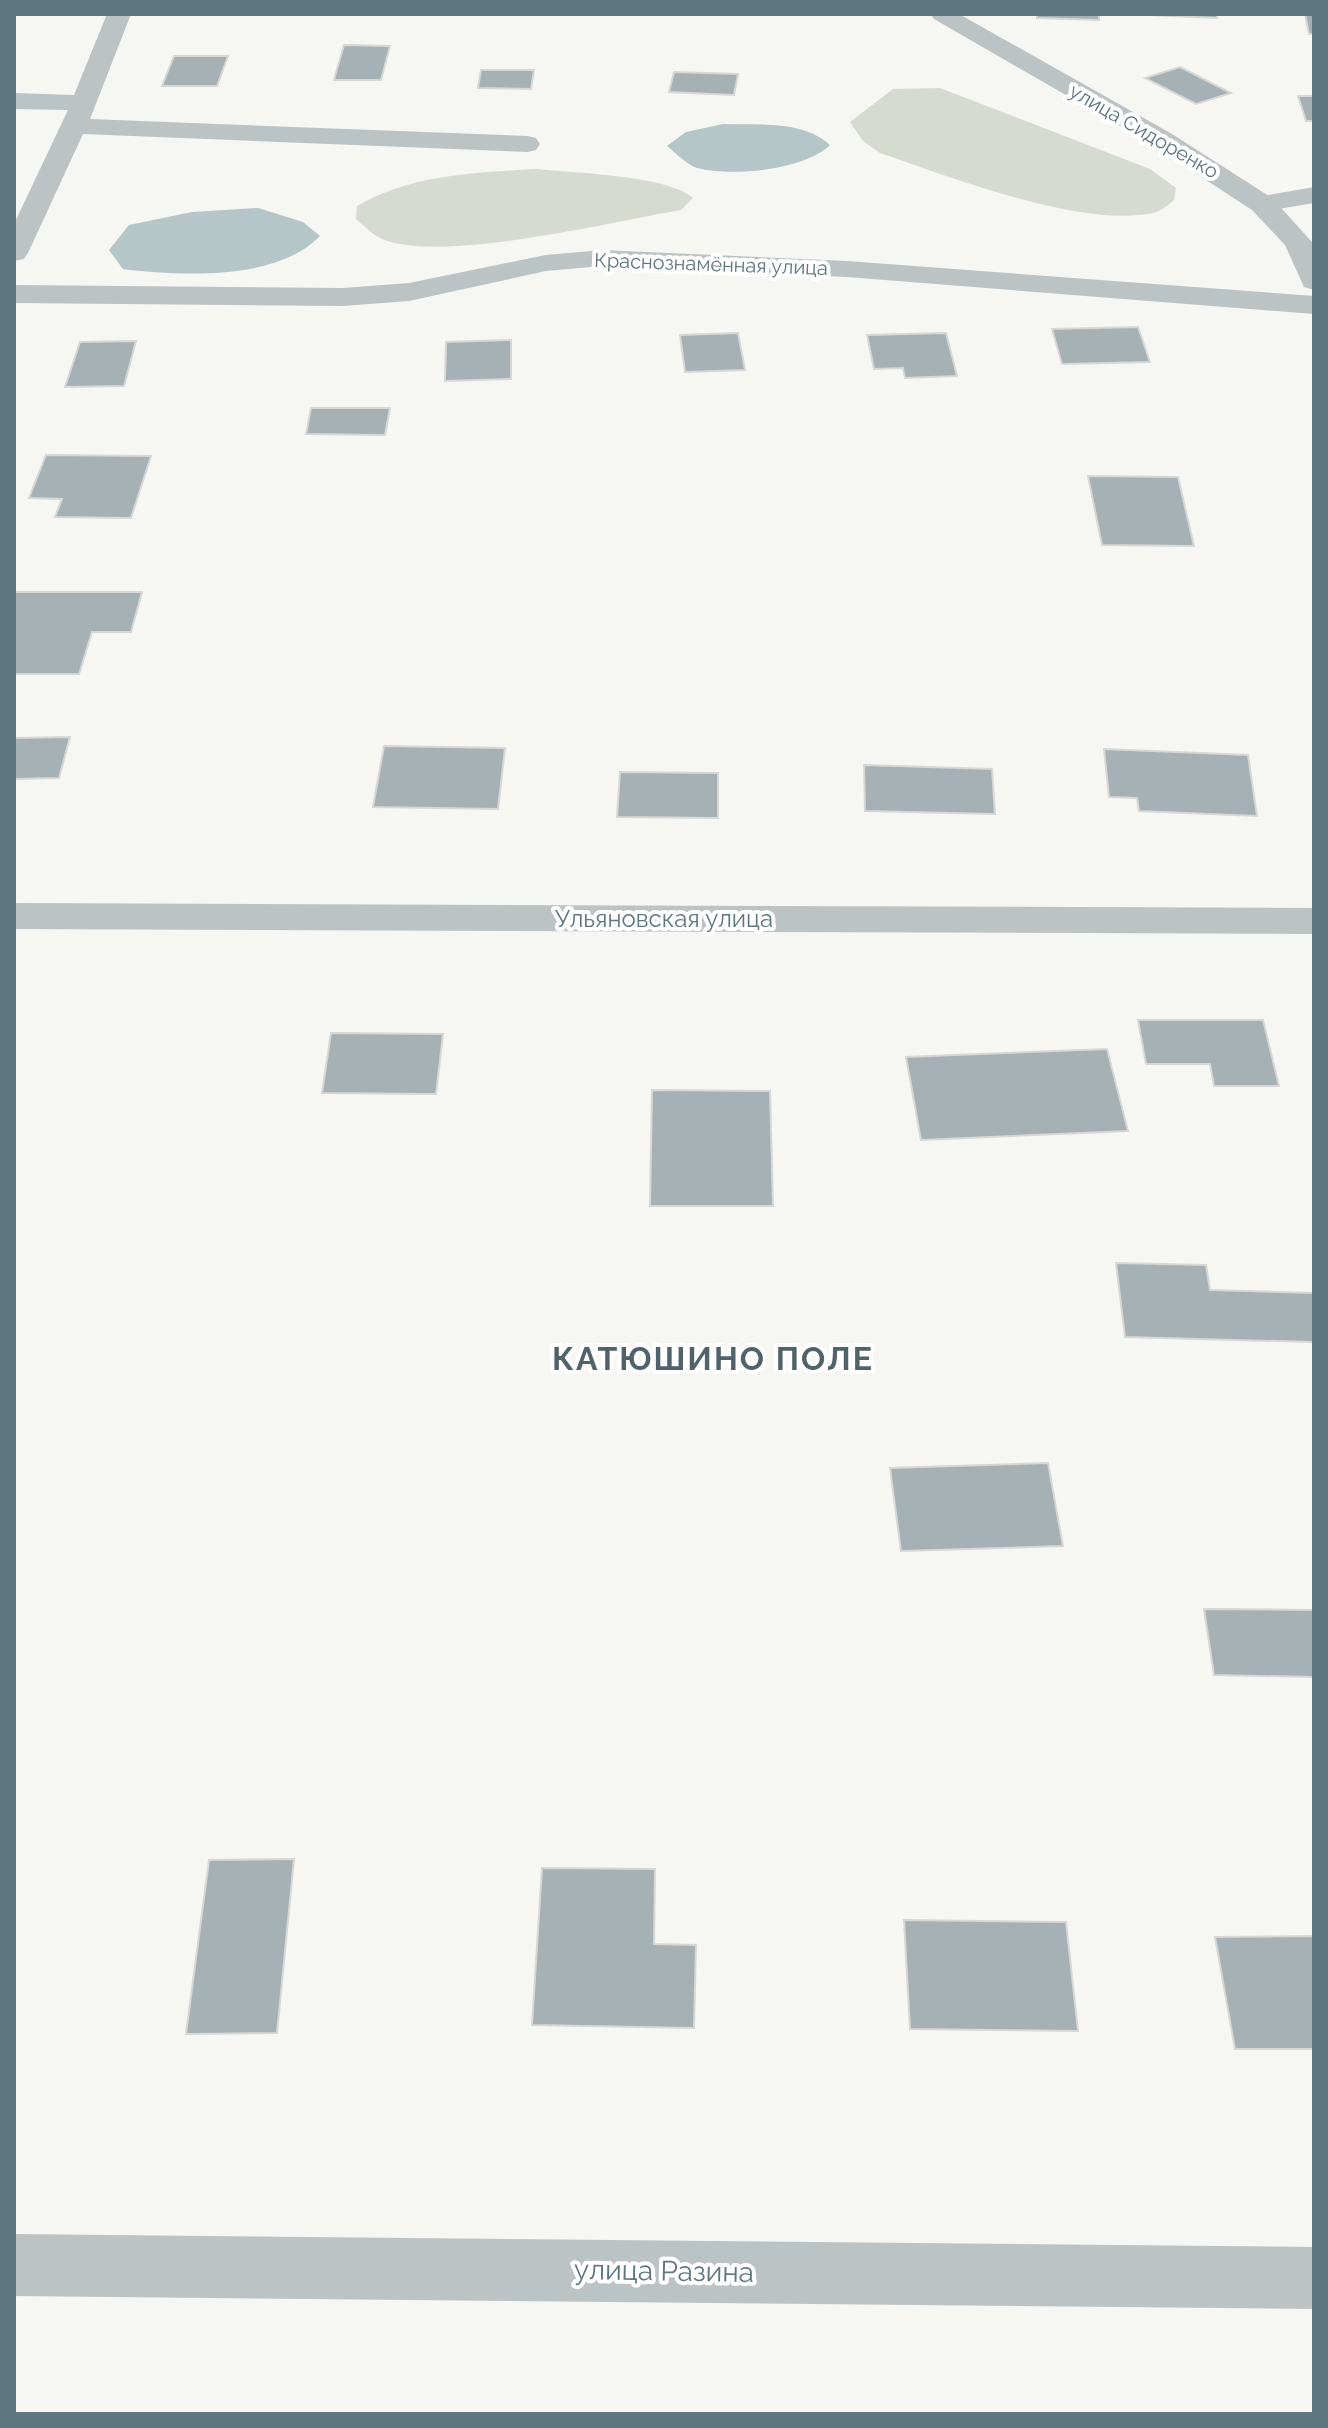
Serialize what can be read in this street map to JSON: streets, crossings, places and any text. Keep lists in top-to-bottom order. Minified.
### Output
{"streets":{"street":["улица Сидоренко","Краснознамённая улица","Ульяновская улица","улица Разина"]},"districts":["КАТЮШИНО ПОЛЕ"]}
